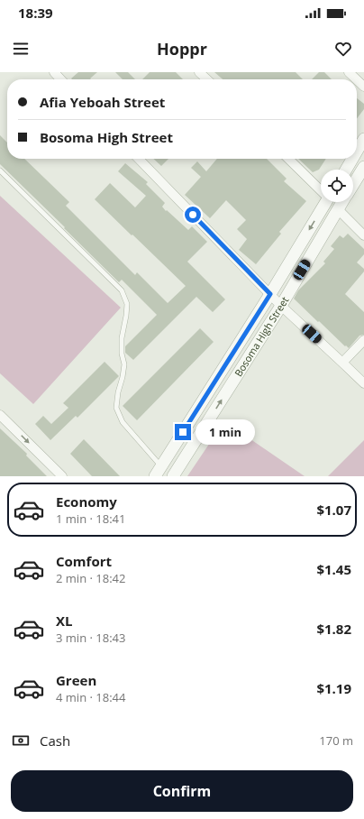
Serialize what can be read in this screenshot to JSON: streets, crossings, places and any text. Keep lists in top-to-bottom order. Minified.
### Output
{"streets":{"street":["Bosoma High Street"]},"page":{"status":"18:39","header":"Hoppr","banner":["Afia Yeboah Street","Bosoma High Street"],"bubble":"1 min","list":[{"name":"Economy","note":"1 min · 18:41","value":"$1.07"},{"name":"Comfort","note":"2 min · 18:42","value":"$1.45"},{"name":"XL","note":"3 min · 18:43","value":"$1.82"},{"name":"Green","note":"4 min · 18:44","value":"$1.19"}],"pay":["Cash","170 m"],"buttons":"Confirm"}}
